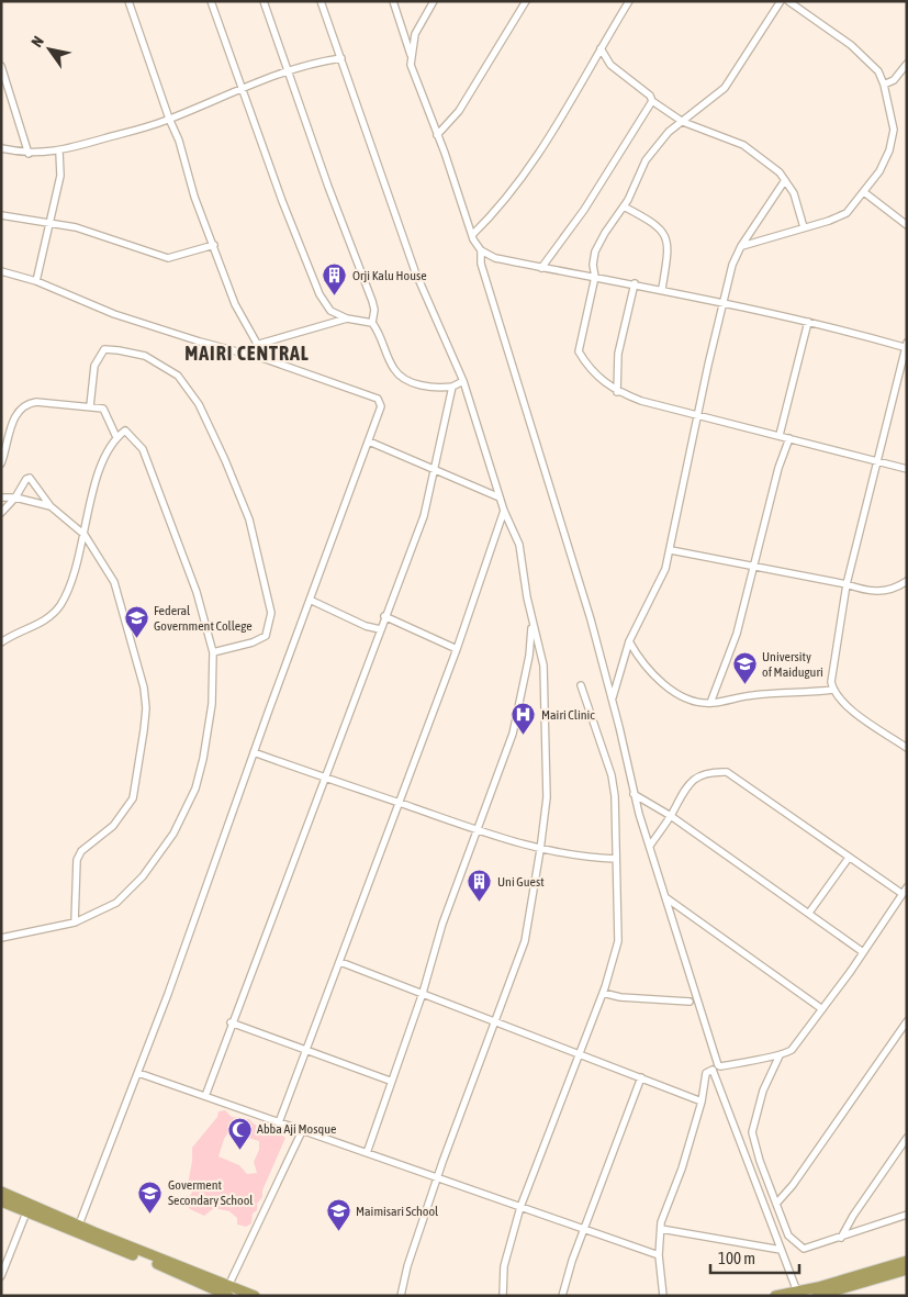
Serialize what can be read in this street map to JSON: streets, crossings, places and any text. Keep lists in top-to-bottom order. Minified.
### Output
{"districts":["MAIRI CENTRAL"],"places":{"building":["Orji Kalu House","Uni Guest"],"school or university":["Federal Government College","University of Maiduguri","Goverment Secondary School","Maimisari School"],"hospital":["Mairi Clinic"],"mosque":["Abba Aji Mosque"]},"scale_bar":"100 m","north":"top left"}
